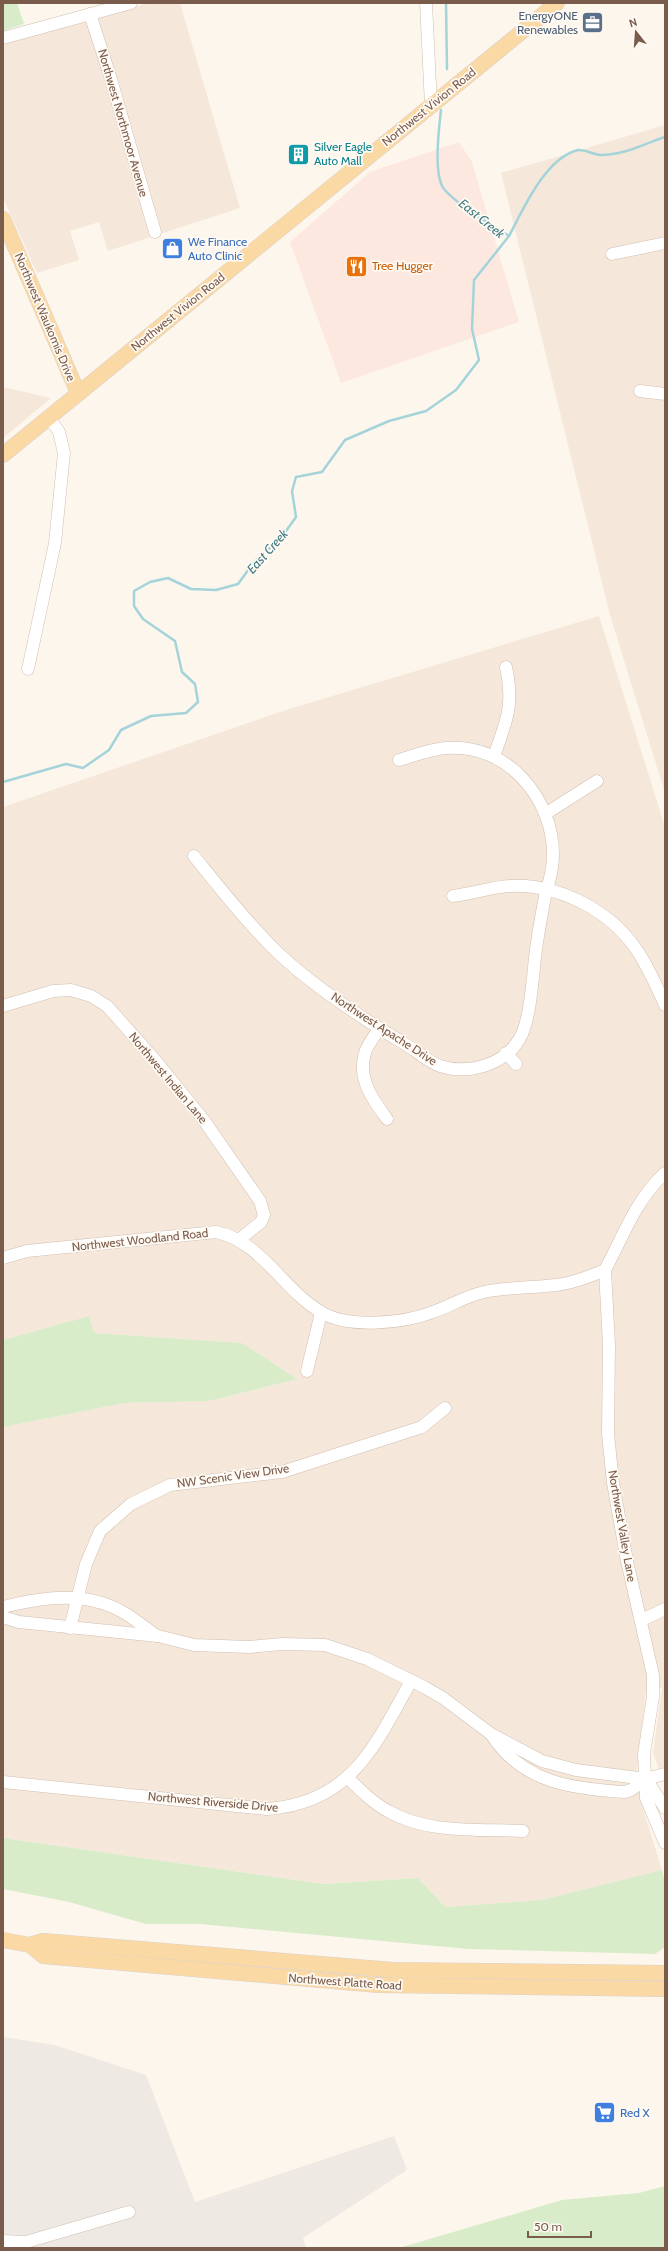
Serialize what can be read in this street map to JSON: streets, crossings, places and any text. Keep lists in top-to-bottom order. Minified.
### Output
{"streets":{"main road":["Northwest Vivion Road","Northwest Waukomis Drive","Northwest Platte Road"],"street":["Northwest Northmoor Avenue","Northwest Apache Drive","Northwest Indian Lane","Northwest Woodland Road","NW Scenic View Drive","Northwest Valley Lane","Northwest Riverside Drive"]},"crossings":[["Northwest Vivion Road","Northwest Waukomis Drive"],["Northwest Indian Lane","Northwest Woodland Road"],["Northwest Woodland Road","Northwest Valley Lane"]],"water":["East Creek"],"places":{"office":["EnergyONE Renewables"],"building":["Silver Eagle Auto Mall"],"shop":["We Finance Auto Clinic"],"restaurant":["Tree Hugger"],"supermarket":["Red X"]},"scale_bar":"50 m","north":"top"}
